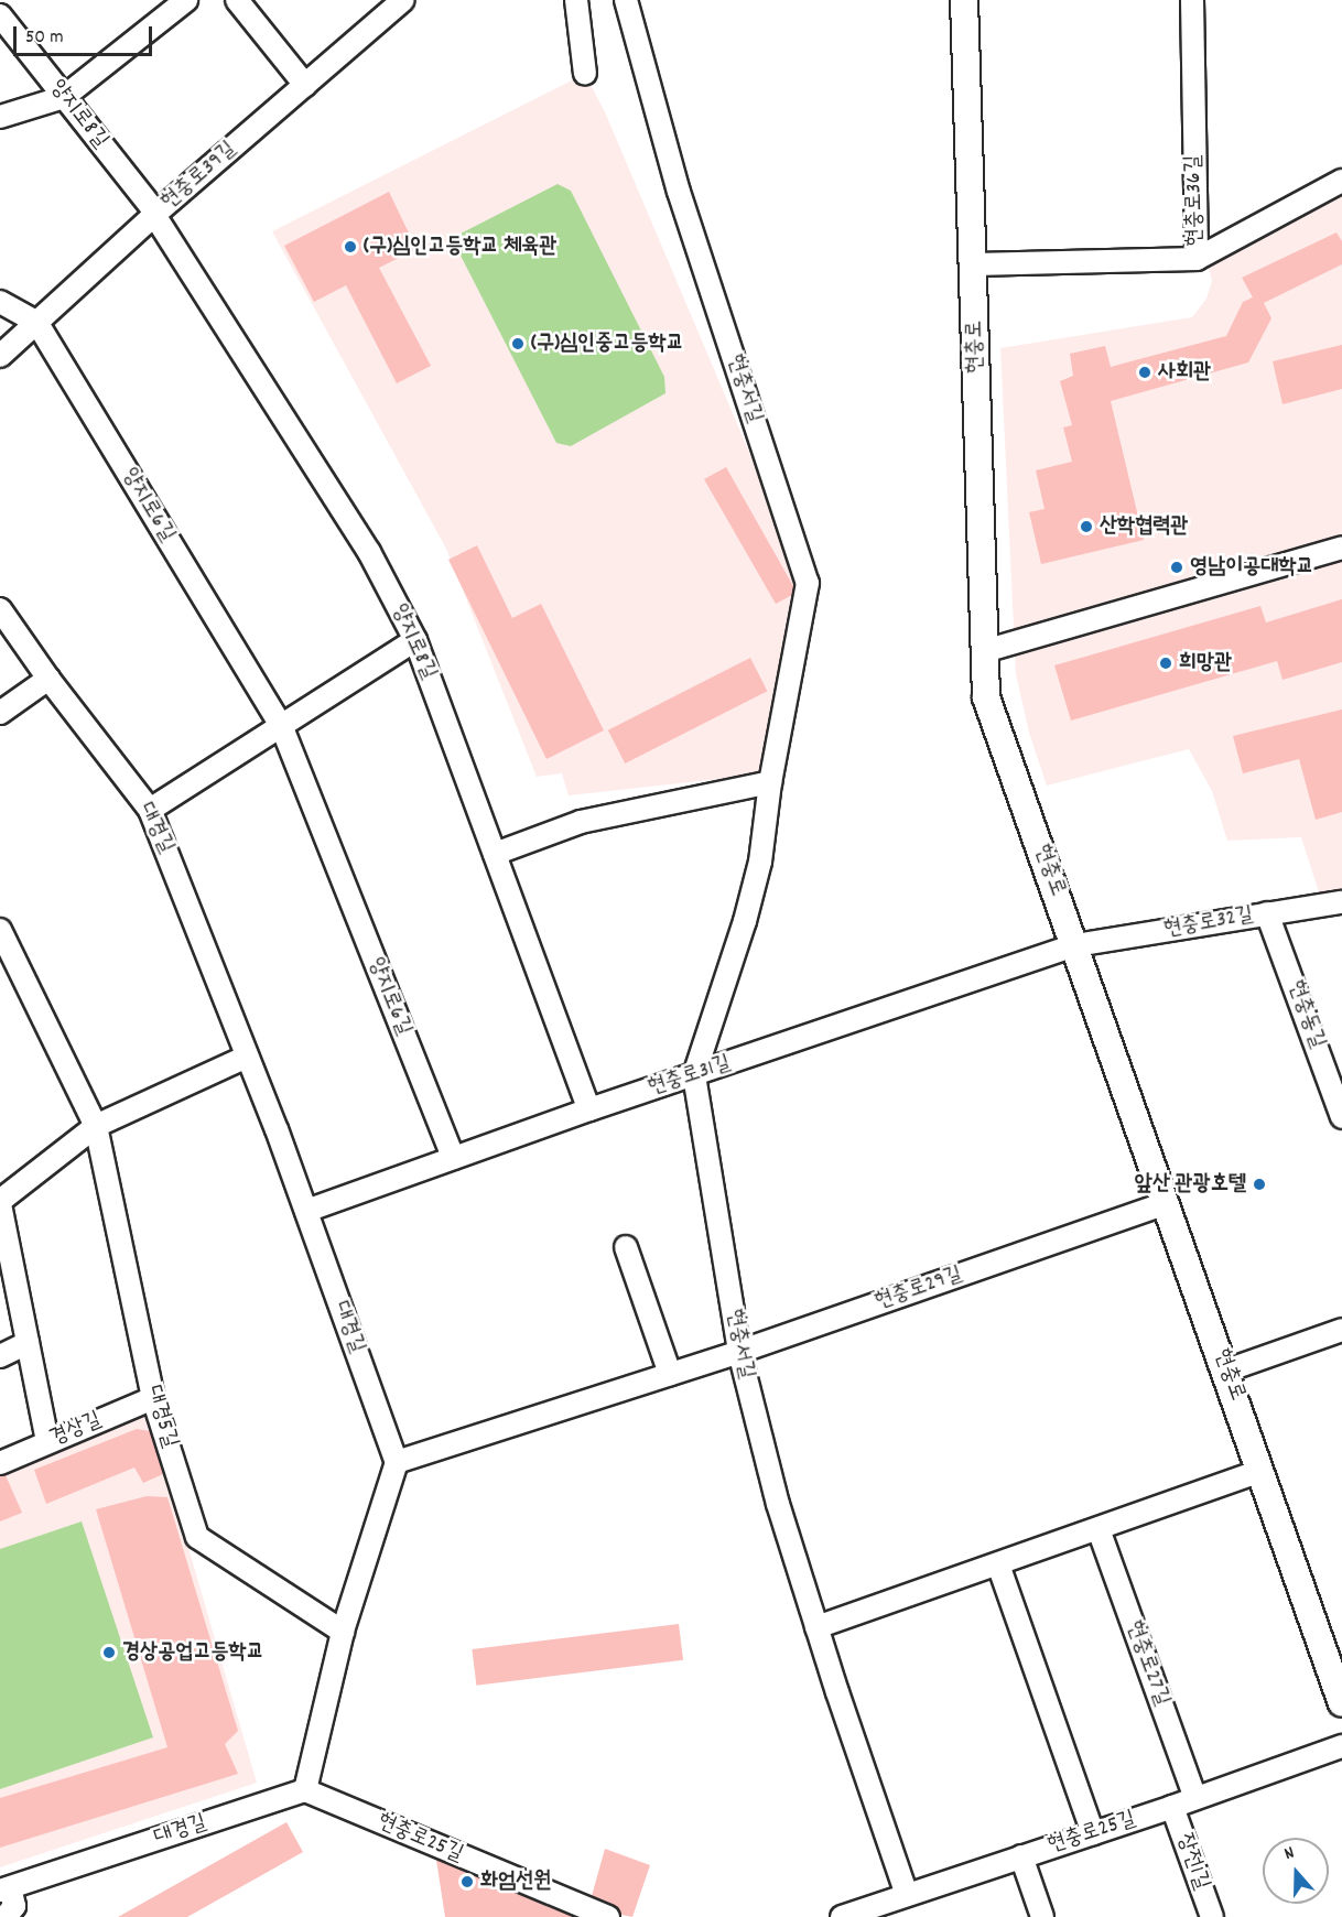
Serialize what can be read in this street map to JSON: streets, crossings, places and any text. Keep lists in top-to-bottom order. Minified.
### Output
{"streets":{"main road":["현충로"],"street":["양지로8길","현충로39길","현충로36길","현충서길","양지로6길","대경길","현충로32길","현충동길","현충로31길","현충로29길","대경5길","경상길","현충로27길","현충로25길","장전1길"]},"crossings":[["양지로8길","현충로39길"],["양지로8길","현충로31길"],["현충로39길","양지로6길"],["현충로36길","현충로"],["현충로","현충로32길"],["현충로","현충로31길"],["현충로","현충로29길"],["현충서길","현충로31길"],["현충서길","현충로29길"],["현충서길","현충로25길"],["양지로6길","현충로31길"],["대경길","현충로31길"],["대경길","현충로29길"],["대경길","현충로25길"],["현충로32길","현충동길"],["현충로32길","현충로31길"],["대경5길","경상길"],["현충로27길","현충로25길"],["현충로25길","장전1길"]],"places":["(구)심인고등학교 체육관","(구)심인중고등학교","사회관","산학협력관","영남이공대학교","희망관","앞산 관광호텔","경상공업고등학교","화엄선원"],"scale_bar":"50 m","north":"top"}
